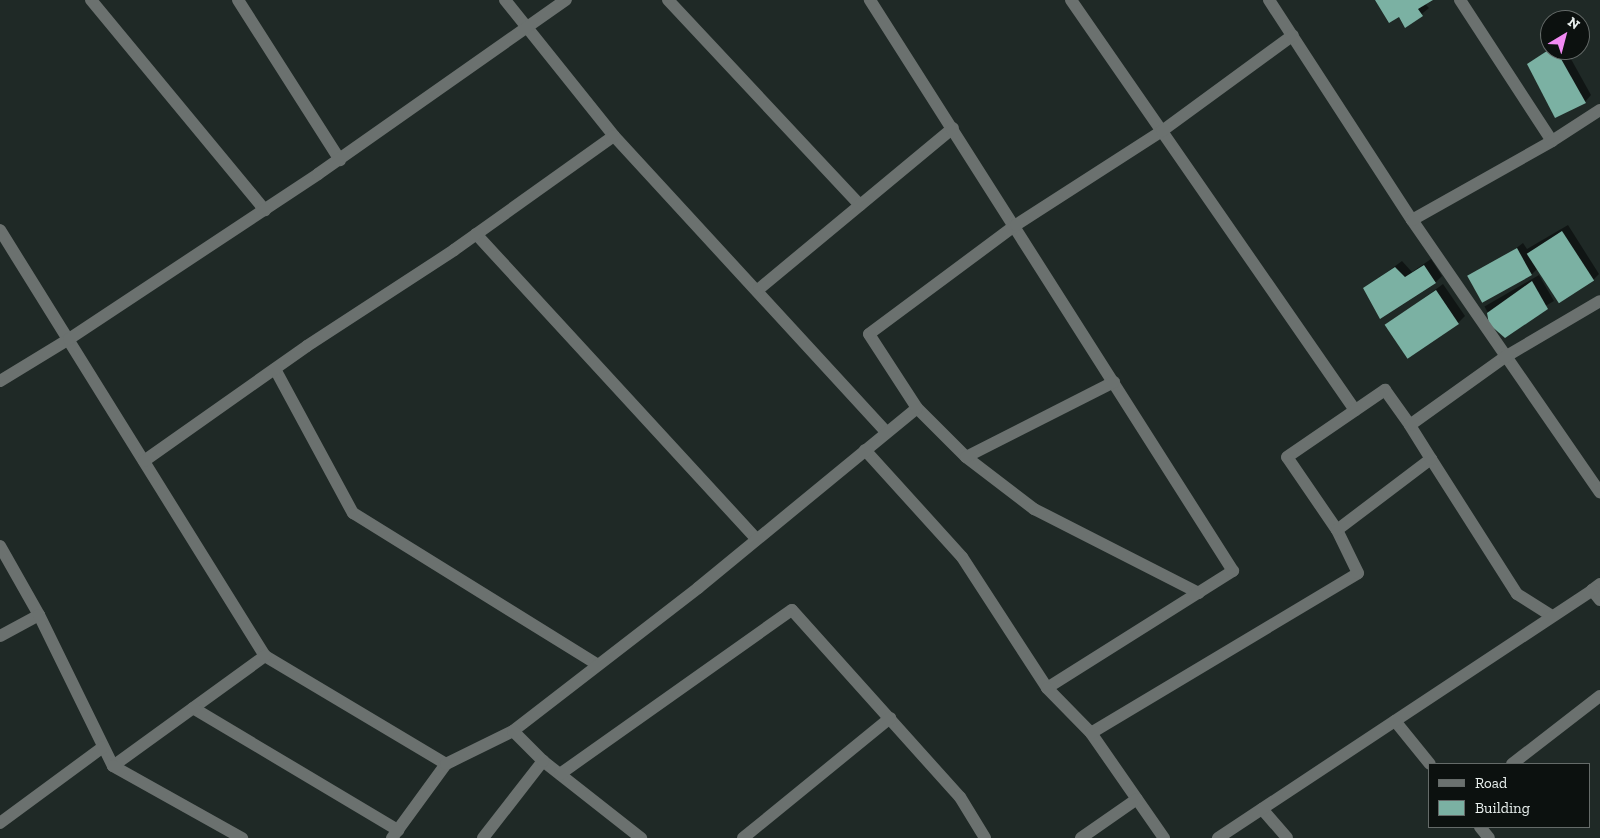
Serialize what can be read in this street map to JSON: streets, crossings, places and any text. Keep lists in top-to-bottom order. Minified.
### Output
{"legend":["Road","Building"],"north":"top right"}
